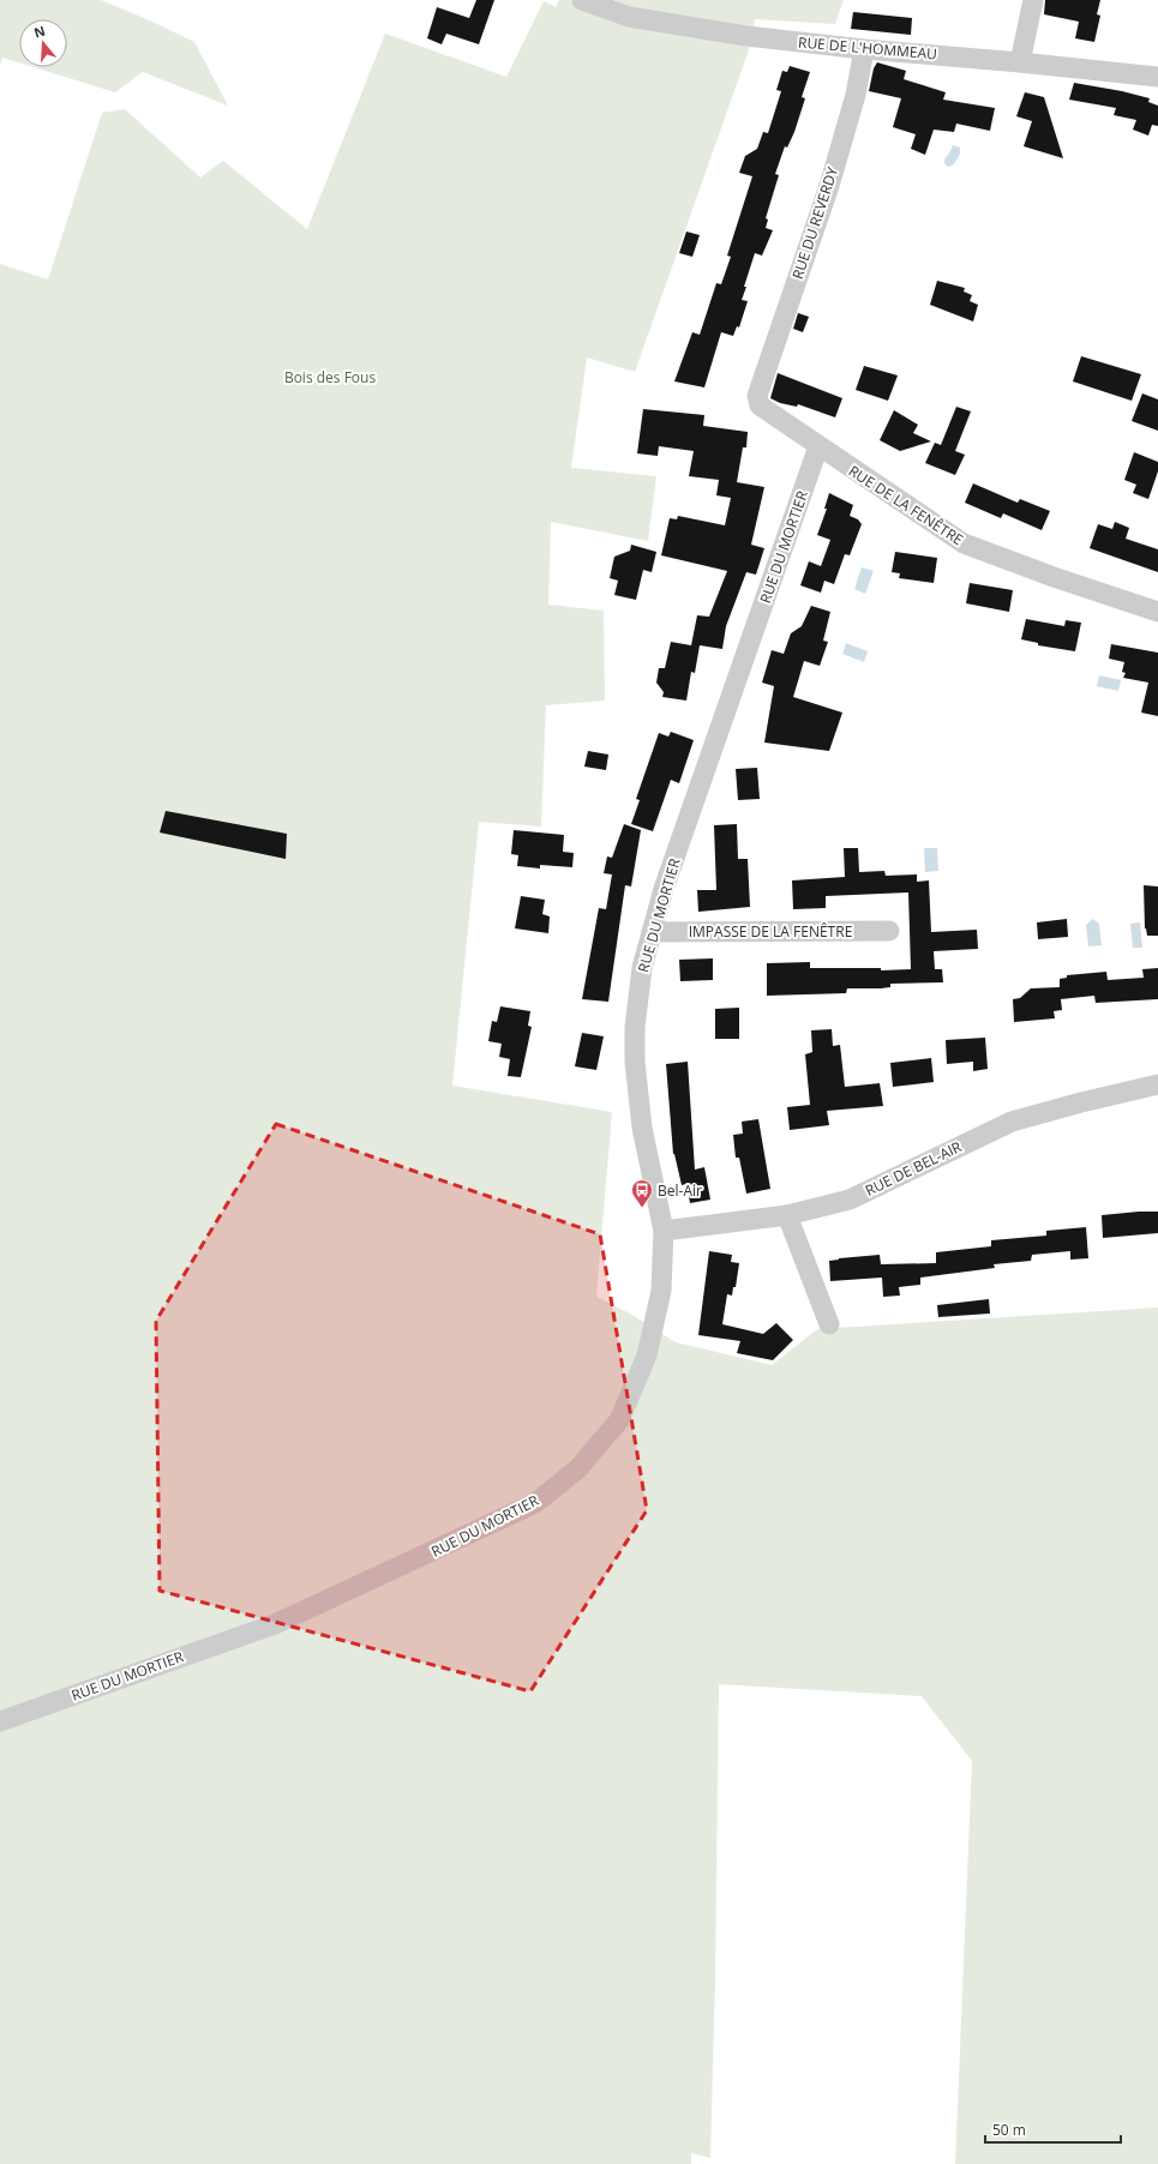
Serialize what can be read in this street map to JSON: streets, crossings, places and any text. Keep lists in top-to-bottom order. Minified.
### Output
{"streets":{"street":["RUE DE L'HOMMEAU","RUE DU REVERDY","RUE DE LA FENÊTRE","RUE DU MORTIER","IMPASSE DE LA FENÊTRE","RUE DE BEL-AIR"]},"crossings":[["RUE DE L'HOMMEAU","RUE DU REVERDY"],["RUE DU REVERDY","RUE DE LA FENÊTRE"],["RUE DE LA FENÊTRE","RUE DU MORTIER"],["RUE DU MORTIER","IMPASSE DE LA FENÊTRE"],["RUE DU MORTIER","RUE DE BEL-AIR"]],"parks":["Bois des Fous"],"places":{"bus stop":["Bel-Air"]},"scale_bar":"50 m","north":"top"}
